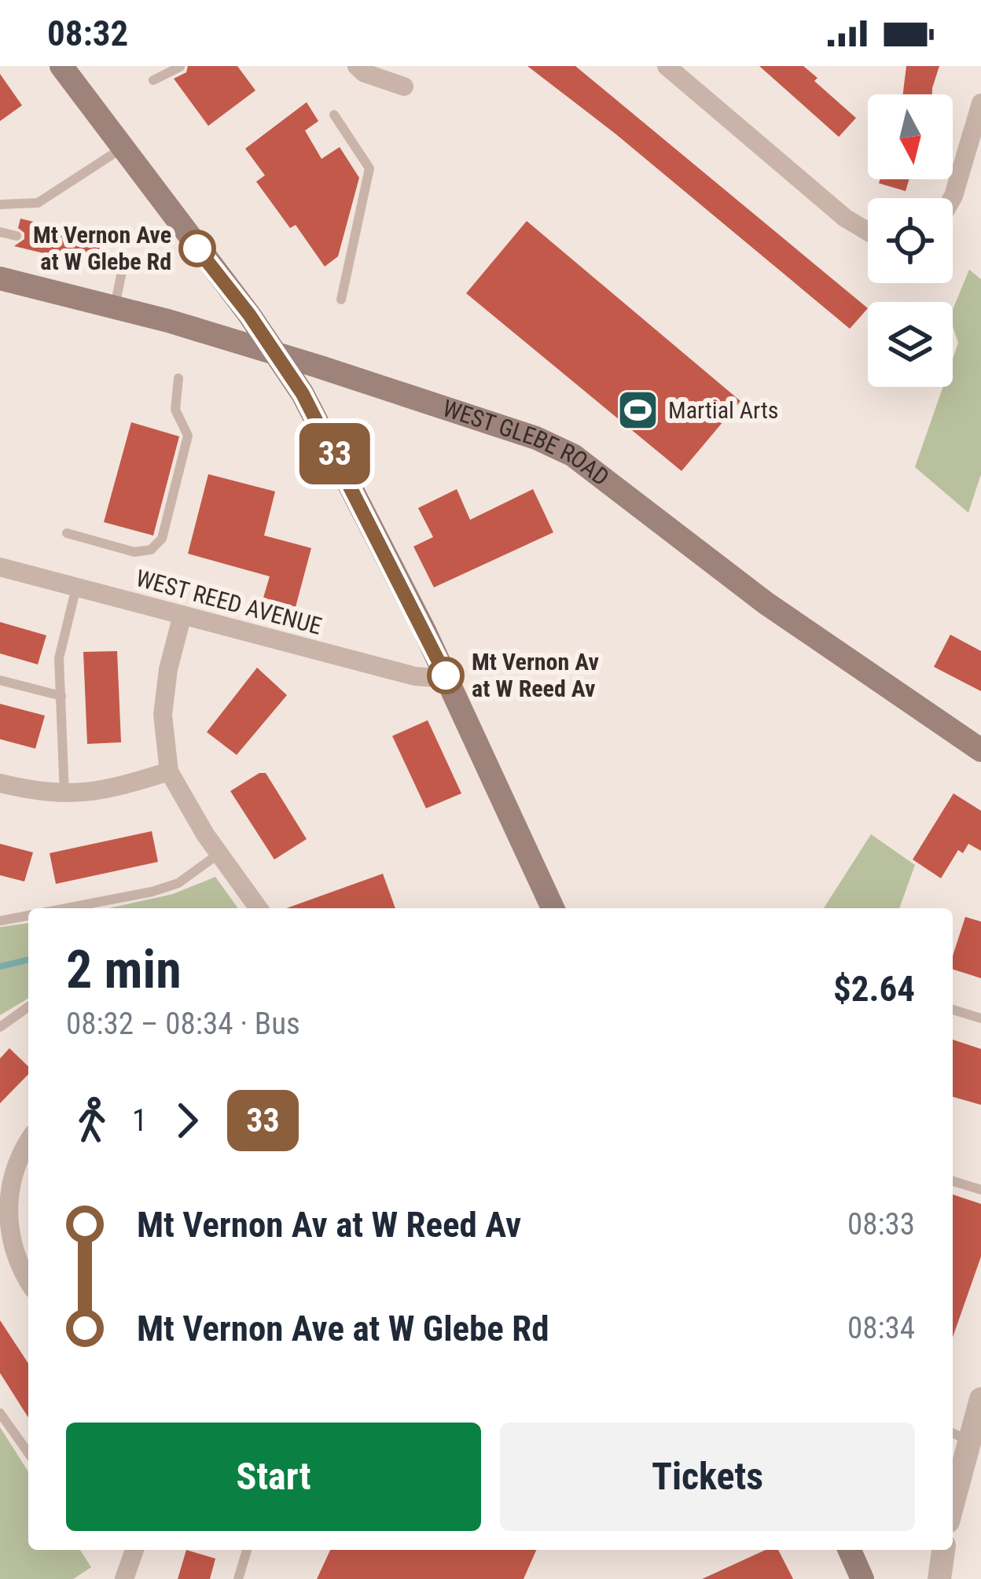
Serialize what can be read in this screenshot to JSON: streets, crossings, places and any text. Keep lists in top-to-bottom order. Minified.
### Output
{"streets":{"main road":["WEST GLEBE ROAD"],"street":["WEST REED AVENUE"]},"places":{"other":["Mt Vernon Ave at W Glebe Rd","Mt Vernon Av at W Reed Av"],"sports":["Martial Arts"]},"lines":["bus line 33"],"north":"bottom","page":{"status":"08:32","on_map":"33","heading":["2 min","08:32 – 08:34 · Bus","$2.64"],"legs":["1","33"],"list":[{"name":"Mt Vernon Av at W Reed Av","value":"08:33"},{"name":"Mt Vernon Ave at W Glebe Rd","value":"08:34"}],"buttons":["Start","Tickets"]}}
